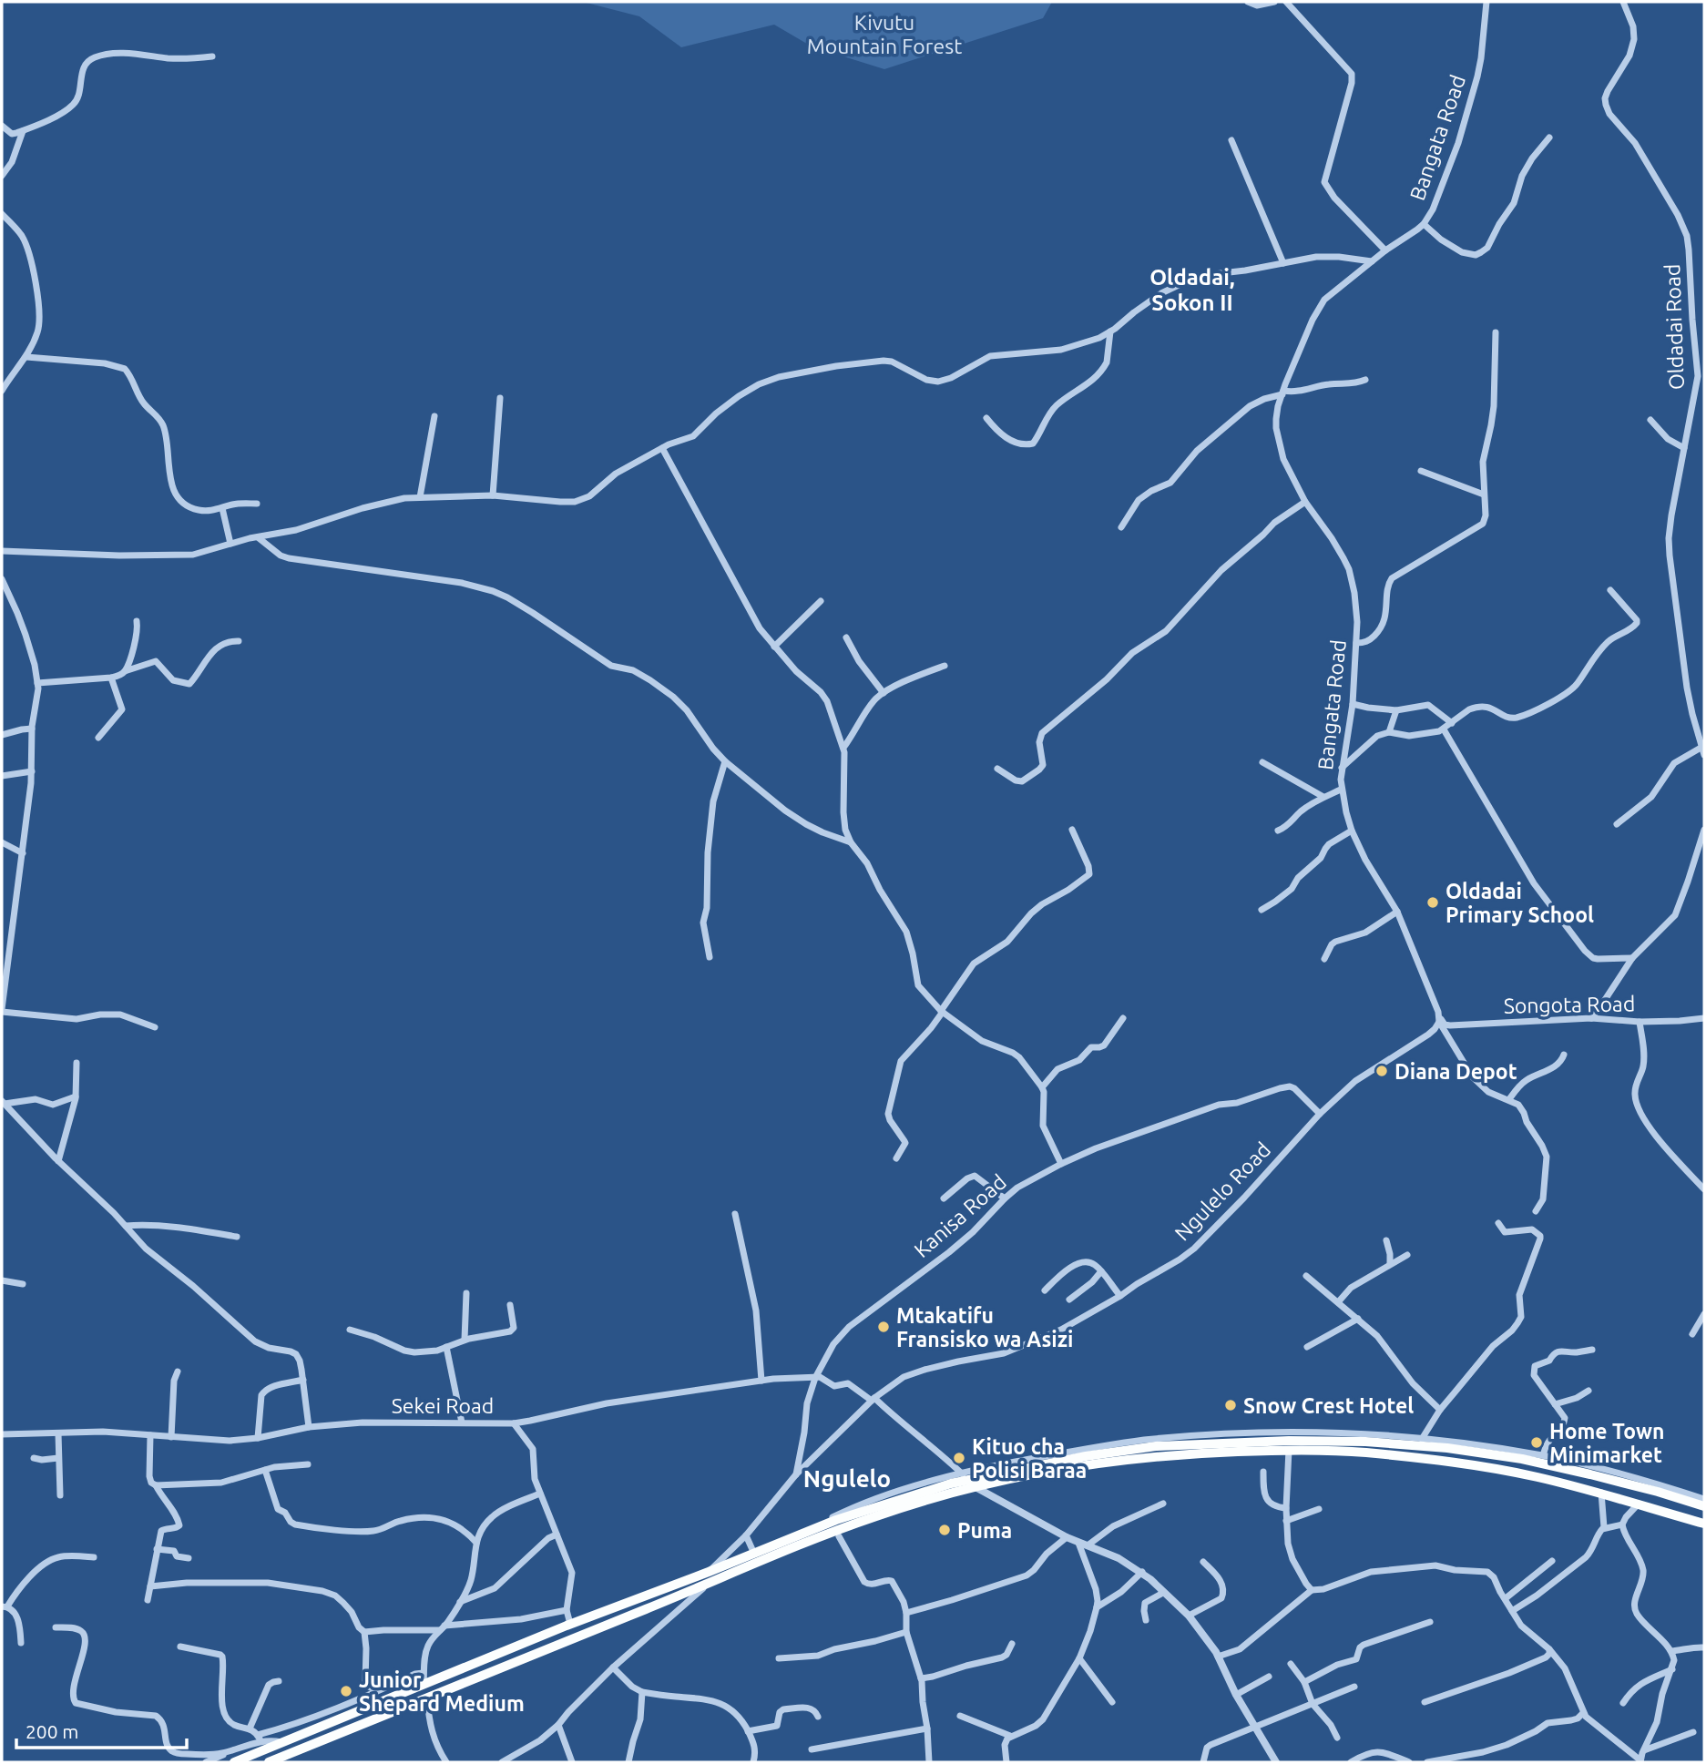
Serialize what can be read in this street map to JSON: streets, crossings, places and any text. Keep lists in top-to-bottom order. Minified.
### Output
{"streets":{"street":["Bangata Road","Oldadai Road","Songota Road","Ngulelo Road","Kanisa Road","Sekei Road"]},"crossings":[["Bangata Road","Songota Road"],["Bangata Road","Ngulelo Road"],["Songota Road","Ngulelo Road"],["Ngulelo Road","Kanisa Road"],["Ngulelo Road","Sekei Road"],["Kanisa Road","Sekei Road"]],"districts":["Oldadai, Sokon II","Ngulelo"],"parks":["Kivutu Mountain Forest"],"places":["Oldadai Primary School","Diana Depot","Mtakatifu Fransisko wa Asizi","Snow Crest Hotel","Home Town Minimarket","Kituo cha Polisi Baraa","Puma","Junior Shepard Medium"],"scale_bar":"200 m"}
